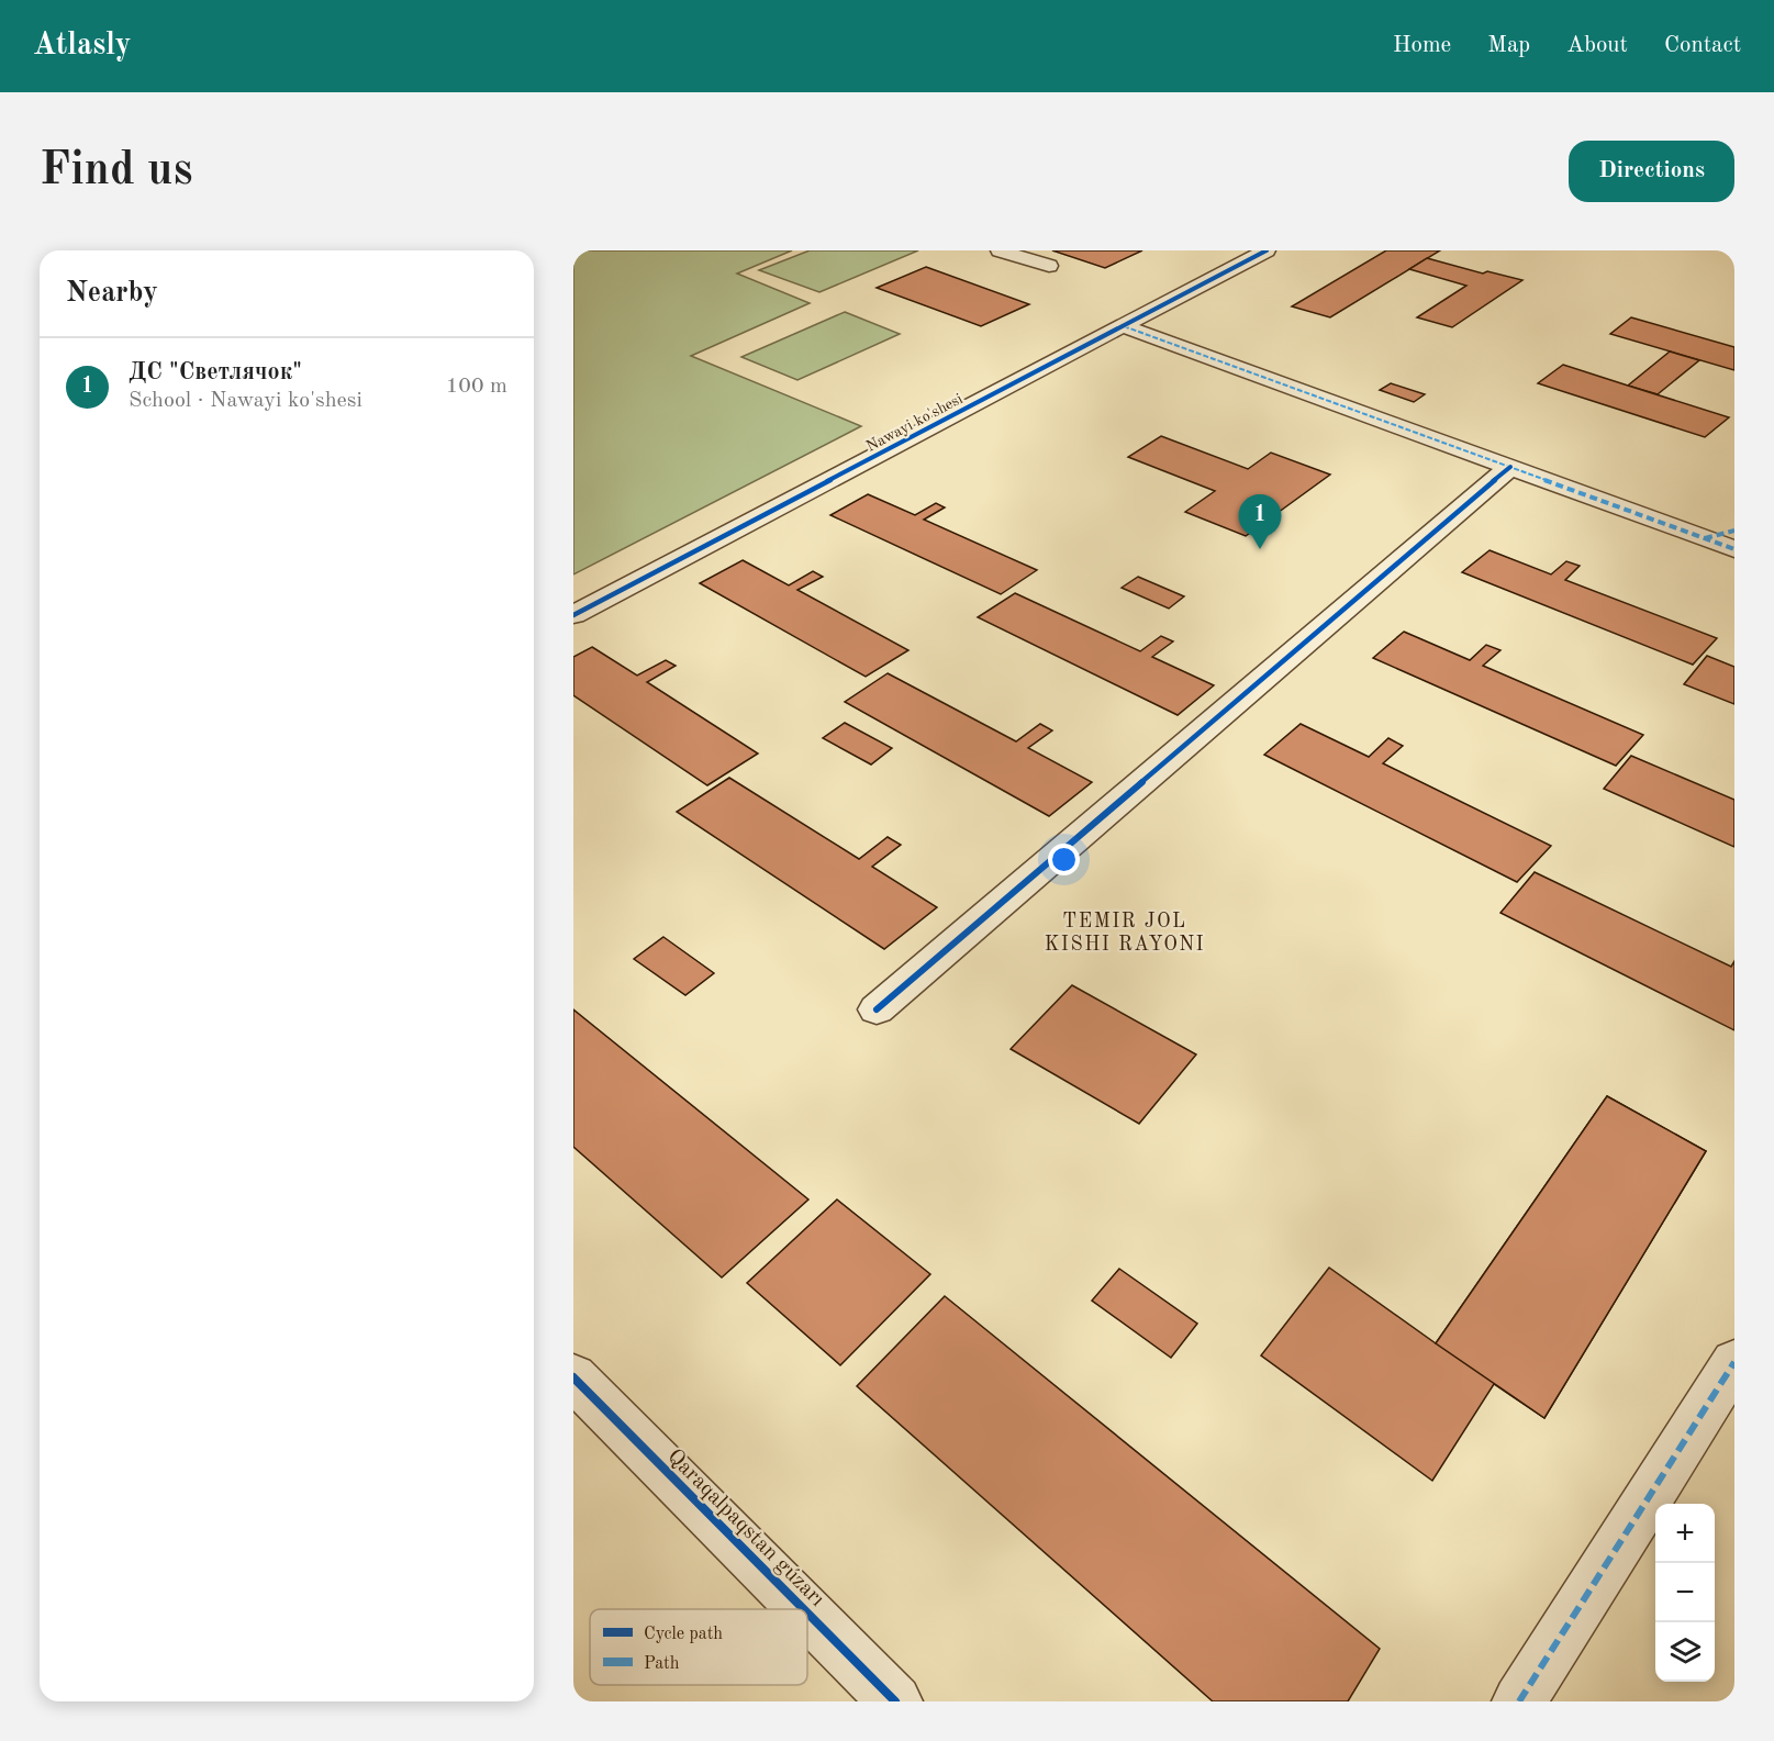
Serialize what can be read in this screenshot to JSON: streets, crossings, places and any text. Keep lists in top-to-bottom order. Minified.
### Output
{"streets":{"street":["Nawayi ko'shesi","Qaraqalpaqstan gúzarı"]},"districts":["TEMIR JOL KISHI RAYONI"],"legend":["Cycle path","Path"],"page":{"header":"Atlasly","nav":["Home","Map","About","Contact"],"buttons":"Directions","title":"Find us","heading":"Nearby","list":[{"mark":"1","name":"ДС \"Светлячок\"","note":"School · Nawayi ko'shesi","value":"100 m"}],"pins":"1","map_buttons":["+","−"]}}
